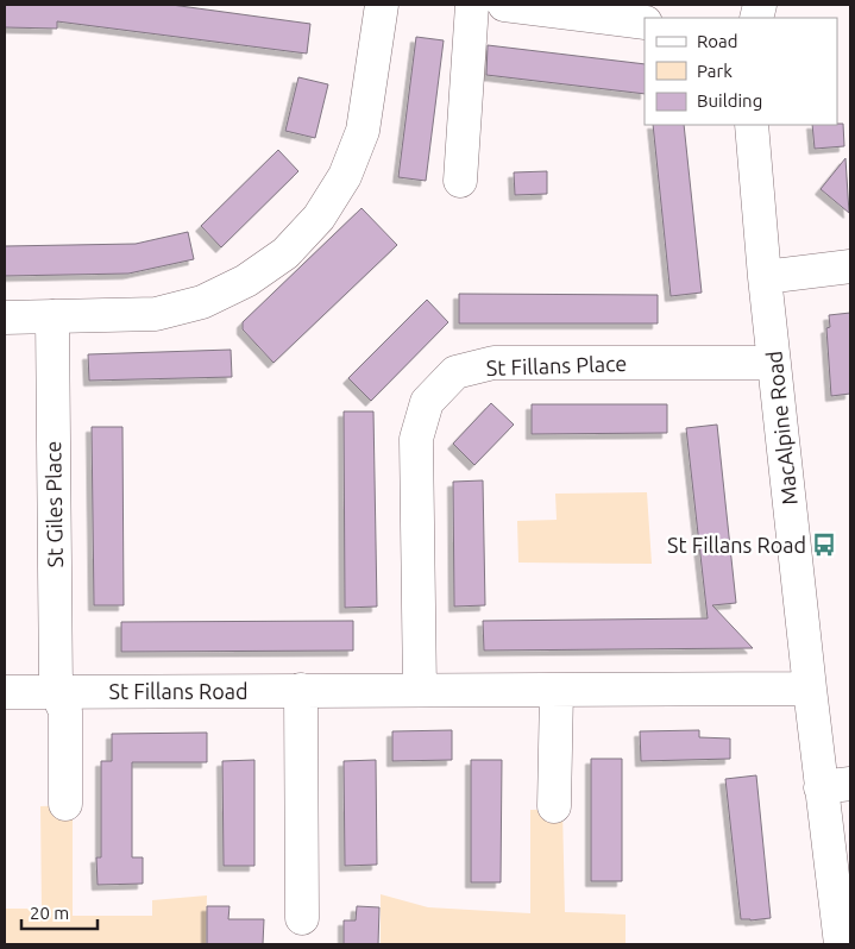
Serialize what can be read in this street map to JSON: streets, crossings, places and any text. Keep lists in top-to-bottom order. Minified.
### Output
{"streets":{"street":["St Fillans Place","MacAlpine Road","St Giles Place","St Fillans Road"]},"crossings":[["St Fillans Place","MacAlpine Road"],["St Fillans Place","St Fillans Road"],["MacAlpine Road","St Fillans Road"],["St Giles Place","St Fillans Road"]],"places":{"bus stop":["St Fillans Road"]},"legend":["Road","Park","Building"],"scale_bar":"20 m"}
